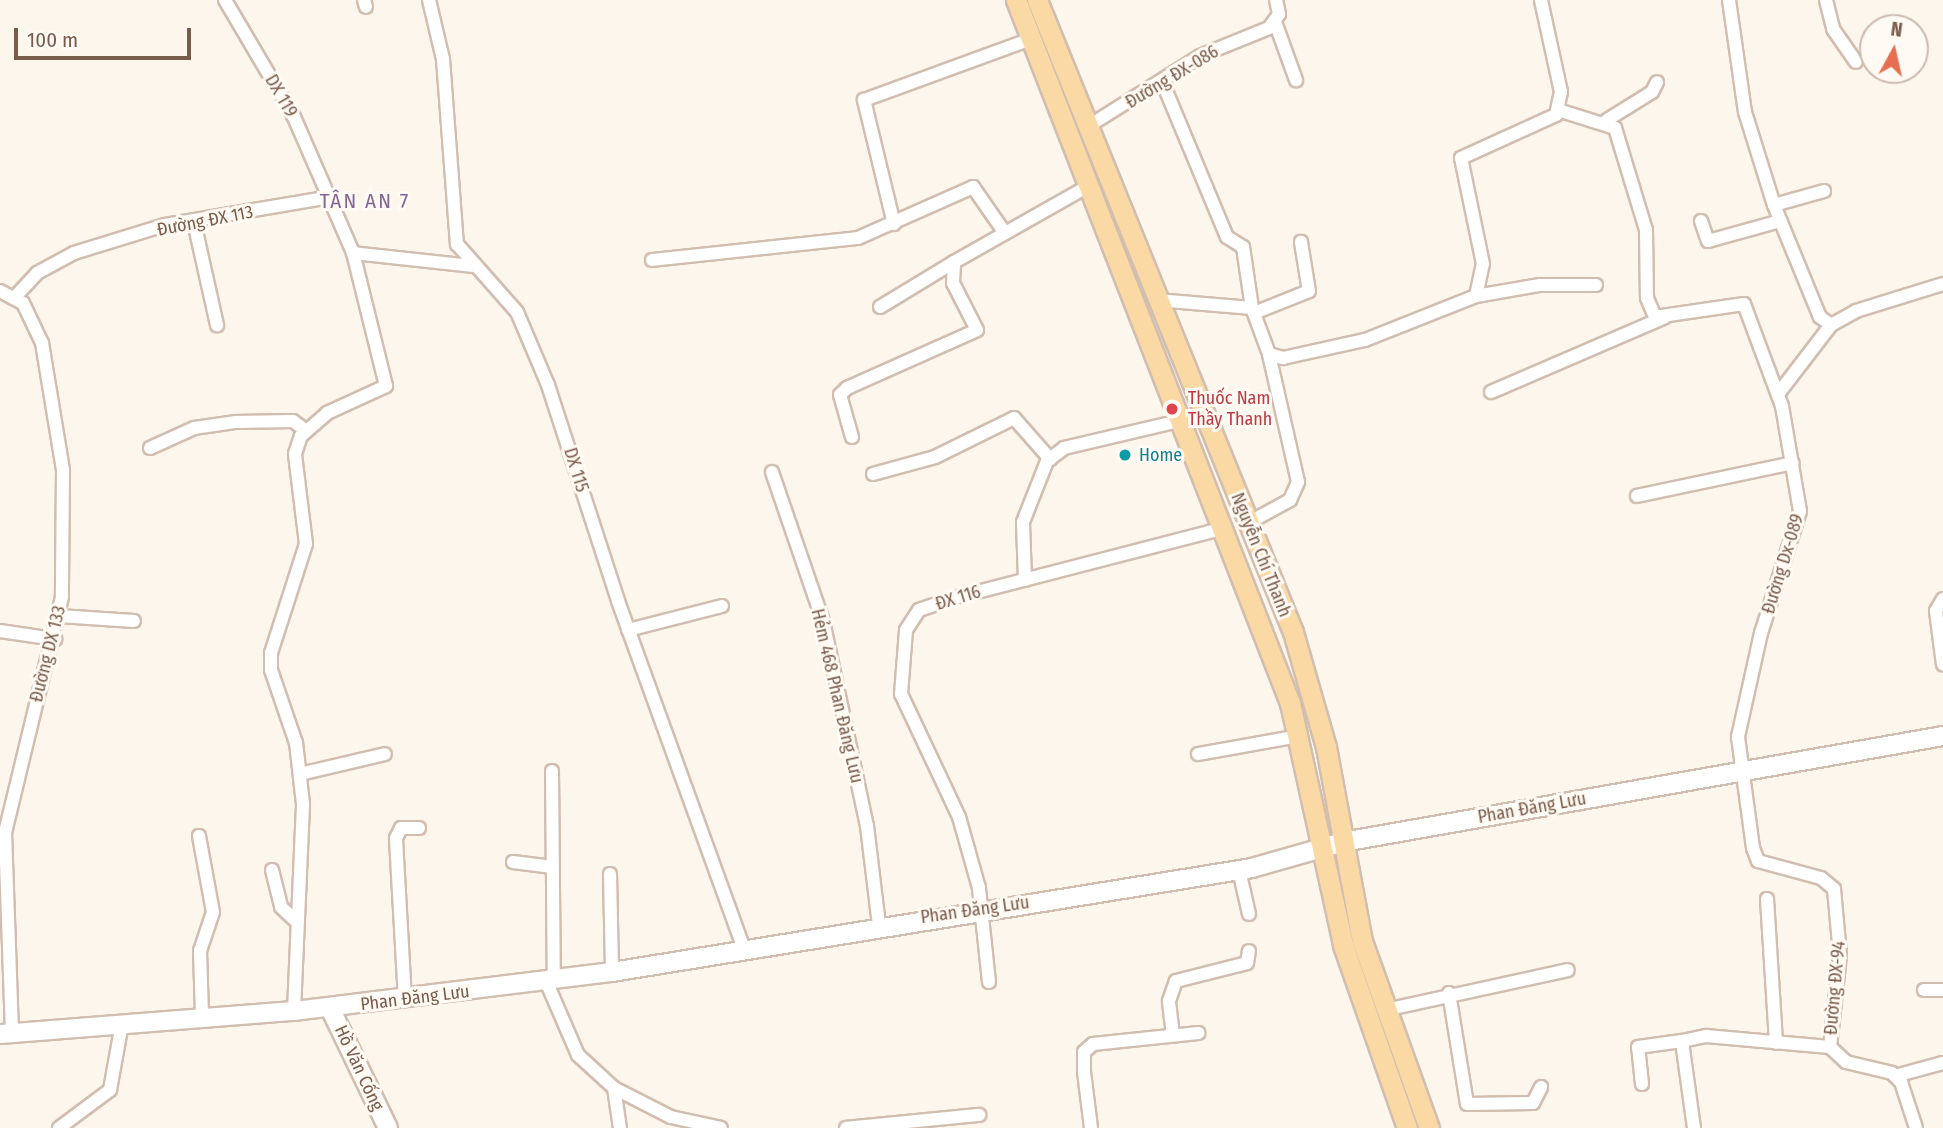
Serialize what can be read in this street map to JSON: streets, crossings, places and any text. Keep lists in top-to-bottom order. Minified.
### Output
{"streets":{"main road":["Nguyễn Chí Thanh"],"street":["Đường ĐX-086","DX 119","Đường ĐX 113","DX 115","Đường Dx-089","ĐX 116","Đường DX 133","Hẻm 468 Phan Đăng Lưu","Phan Đăng Lưu","Đường ĐX-94","Hồ Văn Cống"]},"crossings":[["Đường ĐX-086","Nguyễn Chí Thanh"],["DX 119","Đường ĐX 113"],["Đường ĐX 113","Đường DX 133"],["DX 115","Phan Đăng Lưu"],["Nguyễn Chí Thanh","ĐX 116"],["Nguyễn Chí Thanh","Phan Đăng Lưu"],["Đường Dx-089","Phan Đăng Lưu"],["Đường Dx-089","Đường ĐX-94"],["ĐX 116","Phan Đăng Lưu"],["Đường DX 133","Phan Đăng Lưu"],["Hẻm 468 Phan Đăng Lưu","Phan Đăng Lưu"],["Phan Đăng Lưu","Đường ĐX-94"],["Phan Đăng Lưu","Hồ Văn Cống"]],"districts":["TÂN AN 7"],"places":["Thuốc Nam Thầy Thanh","Home"],"scale_bar":"100 m","north":"top"}
